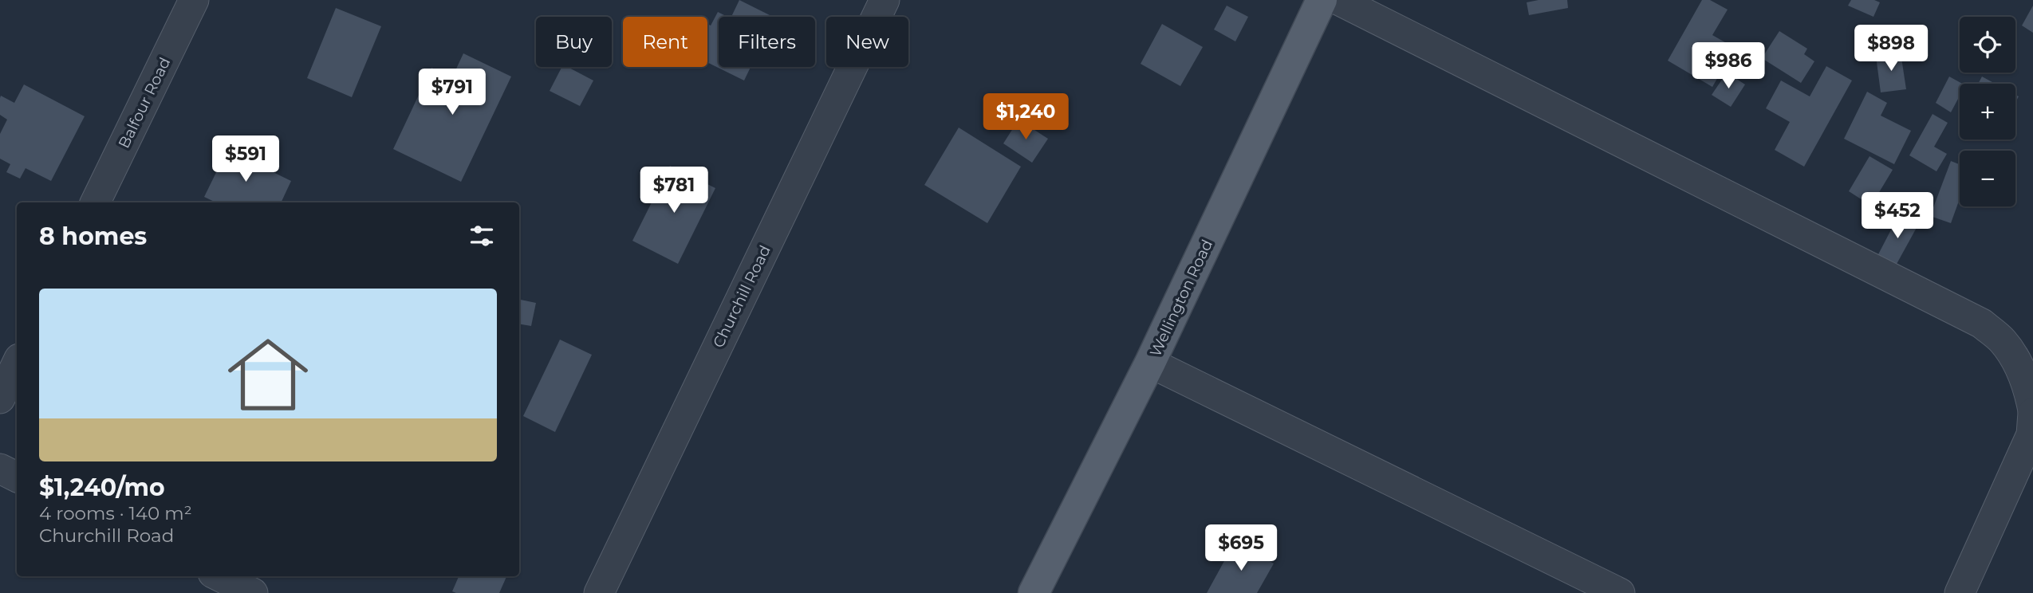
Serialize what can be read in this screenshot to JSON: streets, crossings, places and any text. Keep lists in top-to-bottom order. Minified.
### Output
{"streets":{"main road":["Wellington Road"],"street":["Balfour Road","Churchill Road"]},"page":{"map_buttons":["+","−"],"chip":["Buy","Rent","Filters","New"],"price":["$898","$986","$791","$1,240","$591","$781","$452","$695"],"heading":"8 homes","list":[{"name":"$1,240/mo","note":"4 rooms · 140 m² · Churchill Road"}]}}
